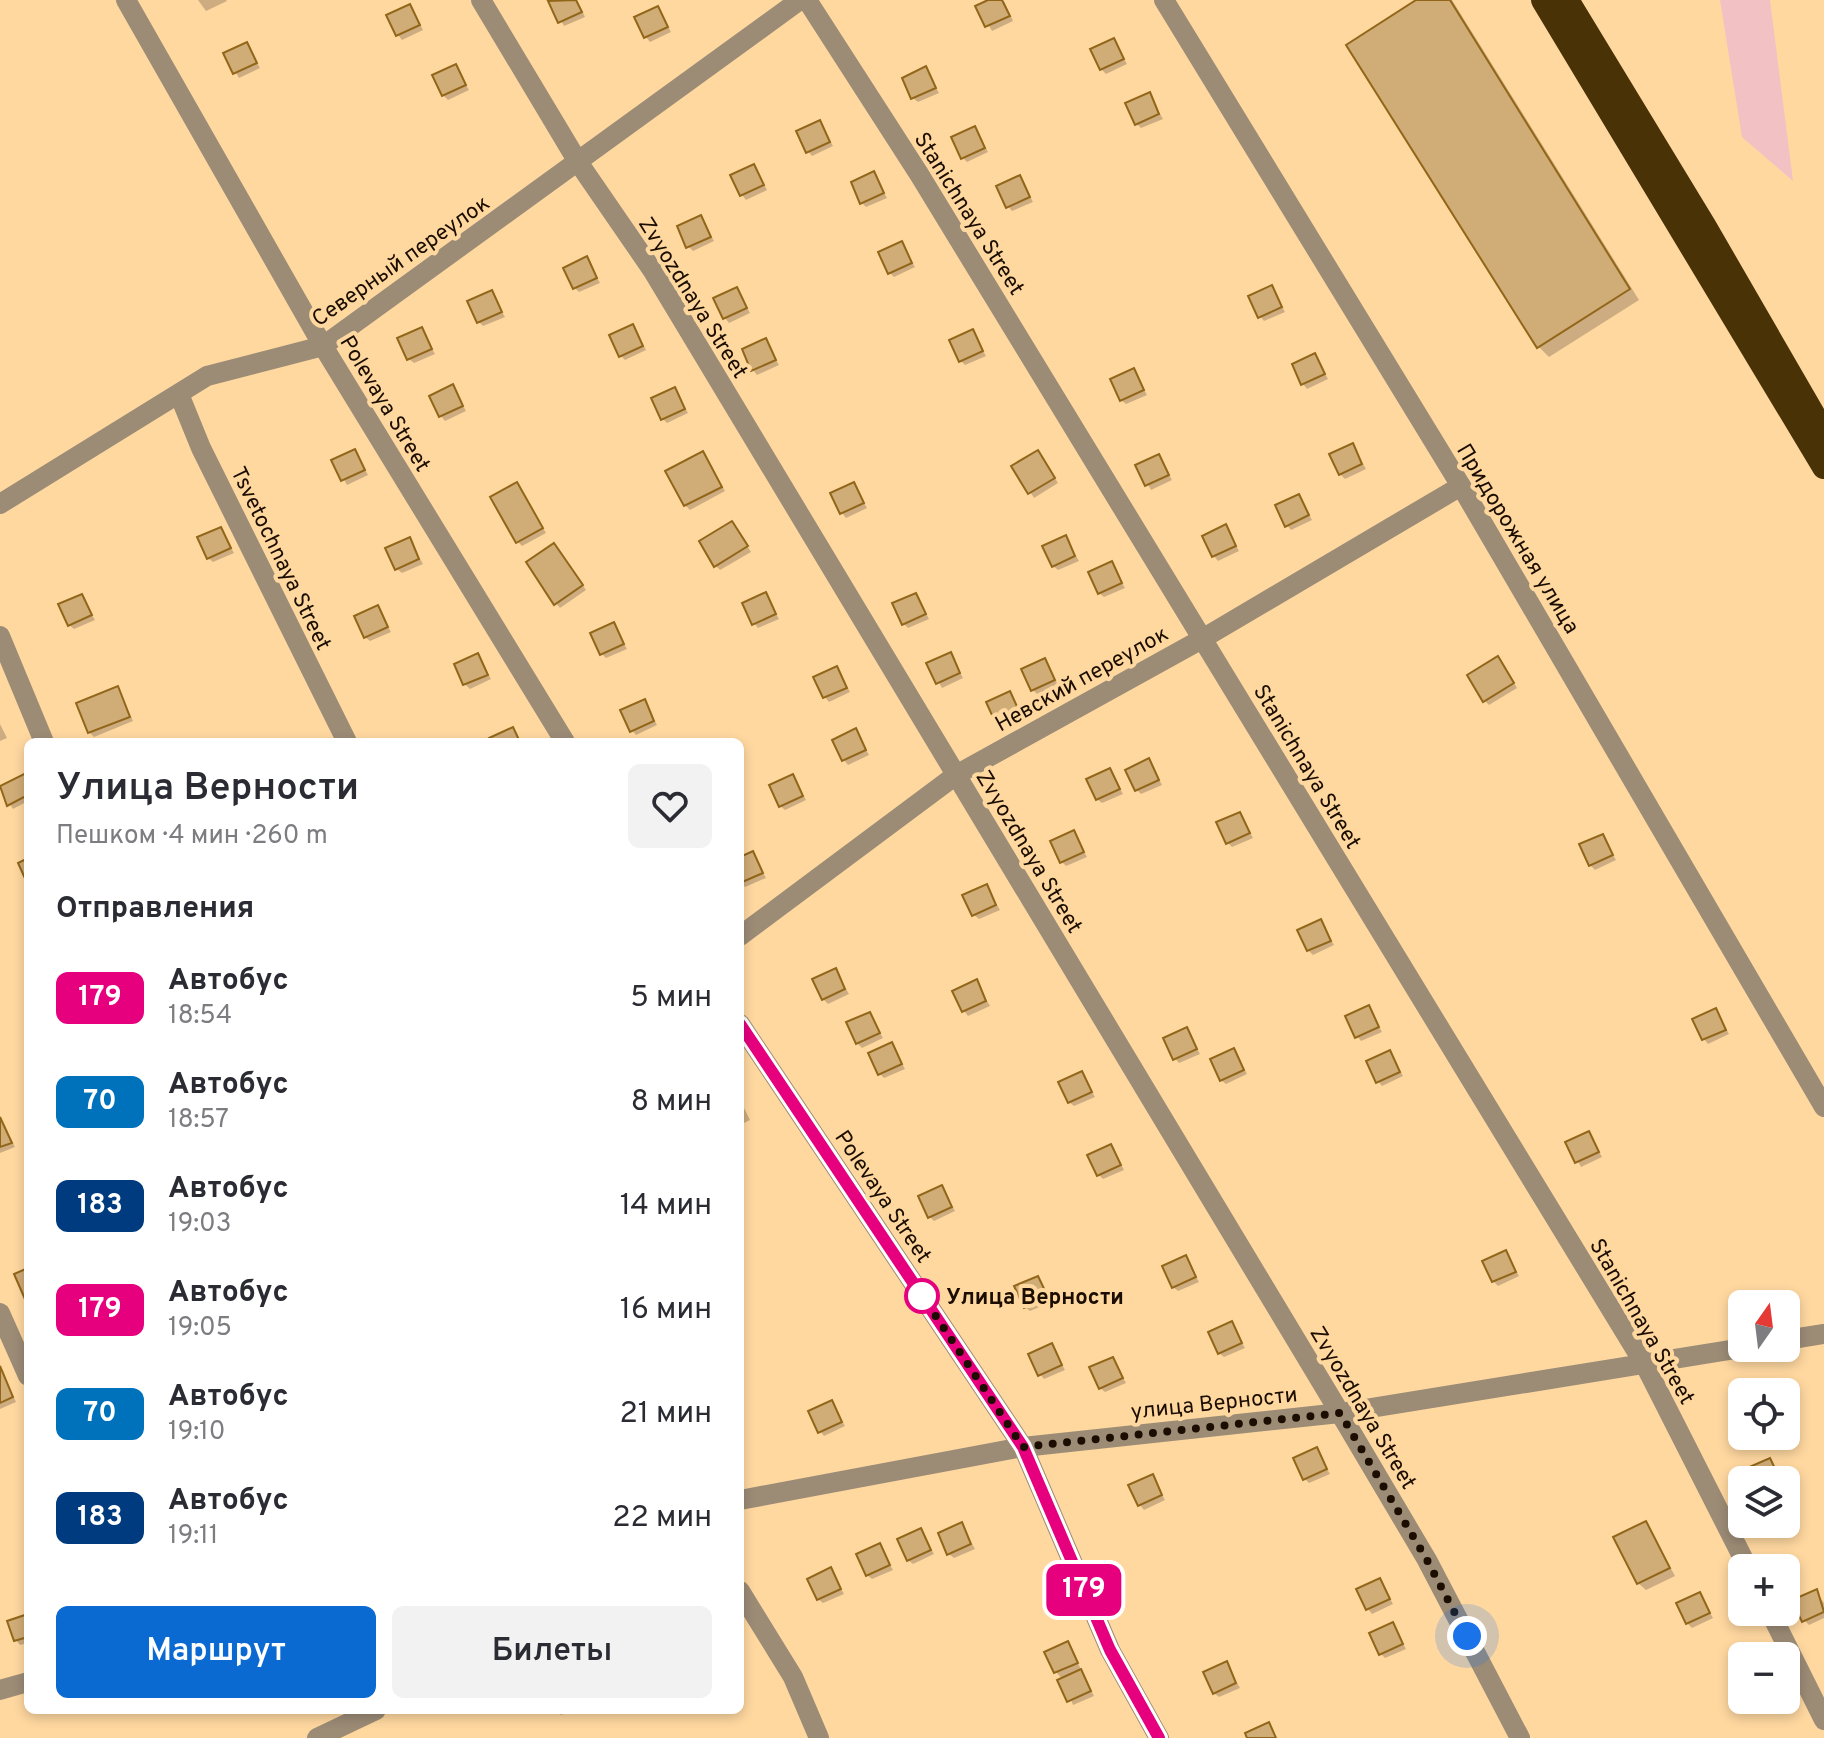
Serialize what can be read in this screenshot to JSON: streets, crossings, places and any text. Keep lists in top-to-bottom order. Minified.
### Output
{"streets":{"street":["Stanichnaya Street","Северный переулок","Zvyozdnaya Street","Polevaya Street","Придорожная улица","Tsvetochnaya Street","Невский переулок","улица Верности"]},"crossings":[["Stanichnaya Street","Невский переулок"],["Stanichnaya Street","улица Верности"],["Северный переулок","Zvyozdnaya Street"],["Северный переулок","Polevaya Street"],["Северный переулок","Tsvetochnaya Street"],["Zvyozdnaya Street","Невский переулок"],["Zvyozdnaya Street","улица Верности"],["Polevaya Street","улица Верности"],["Придорожная улица","Невский переулок"]],"places":["Улица Верности"],"lines":["bus line 179"],"north":"top","page":{"on_map":"179","heading":[["Улица Верности","Пешком · 4 мин · 260 m"],"Отправления"],"list":[{"mark":"179","name":"Автобус","note":"18:54","value":"5 мин"},{"mark":"70","name":"Автобус","note":"18:57","value":"8 мин"},{"mark":"183","name":"Автобус","note":"19:03","value":"14 мин"},{"mark":"179","name":"Автобус","note":"19:05","value":"16 мин"},{"mark":"70","name":"Автобус","note":"19:10","value":"21 мин"},{"mark":"183","name":"Автобус","note":"19:11","value":"22 мин"}],"map_buttons":["+","−"],"buttons":["Маршрут","Билеты"]}}
